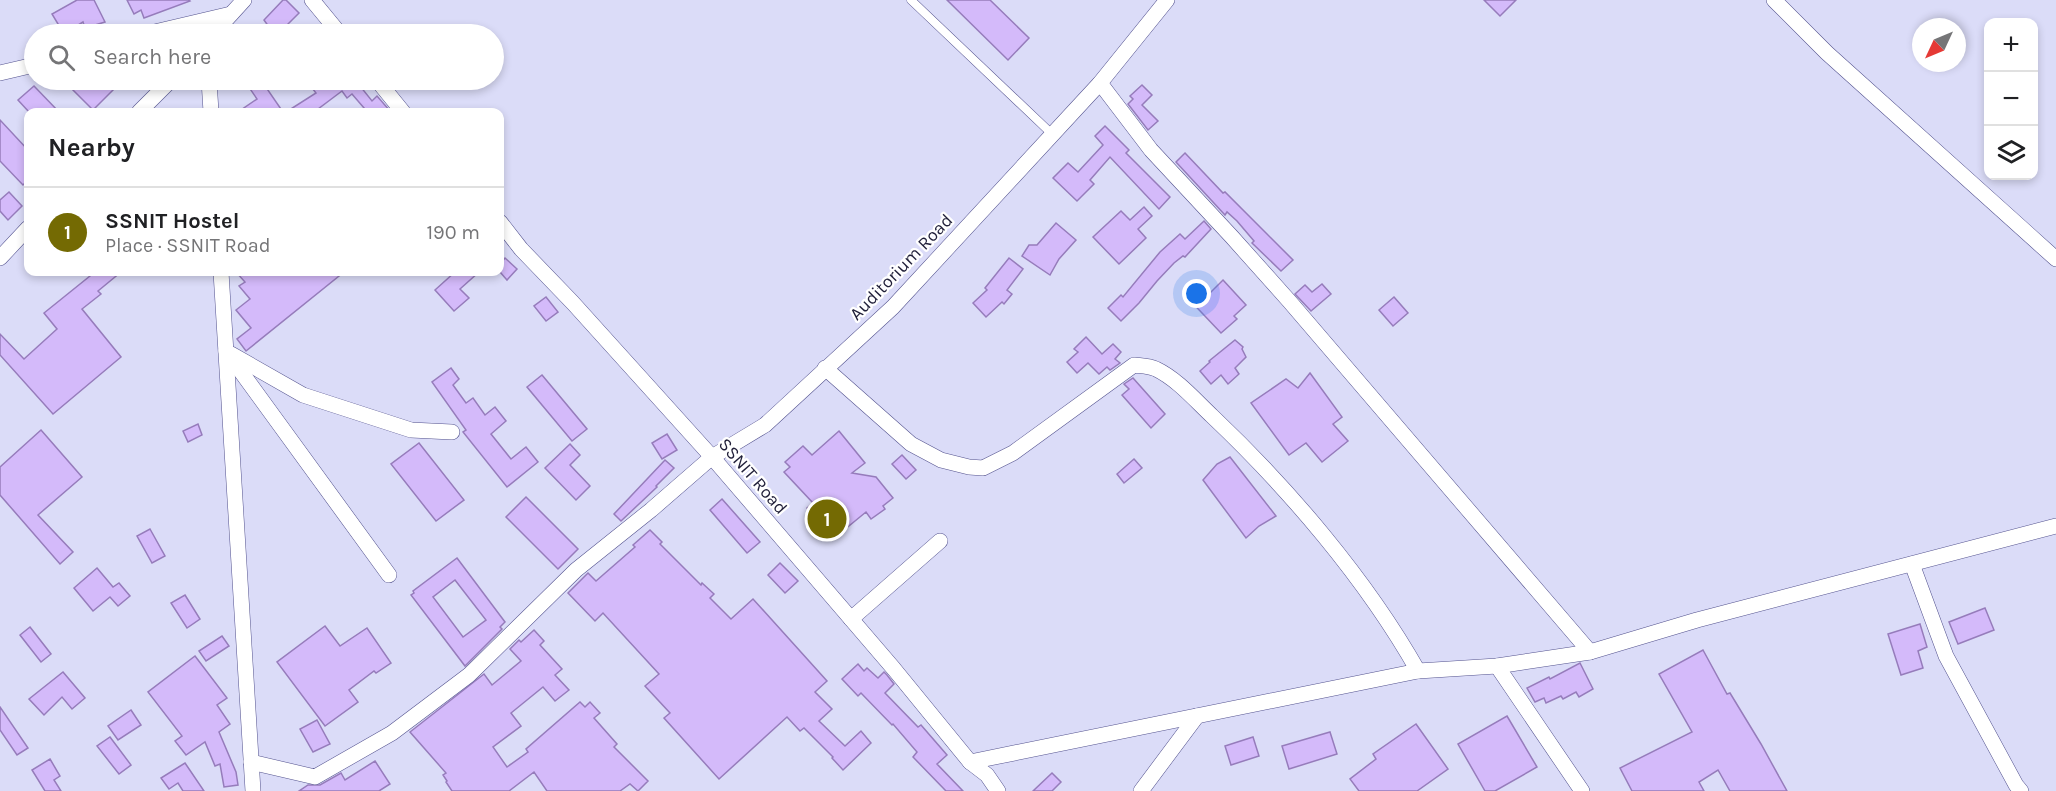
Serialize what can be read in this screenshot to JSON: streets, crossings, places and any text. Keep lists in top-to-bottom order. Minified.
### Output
{"streets":{"street":["Auditorium Road","SSNIT Road"]},"crossings":[["Auditorium Road","SSNIT Road"]],"north":"bottom left","page":{"map_buttons":["+","−"],"search":"Search here","heading":"Nearby","list":[{"mark":"1","name":"SSNIT Hostel","note":"Place · SSNIT Road","value":"190 m"}],"pins":"1"}}
